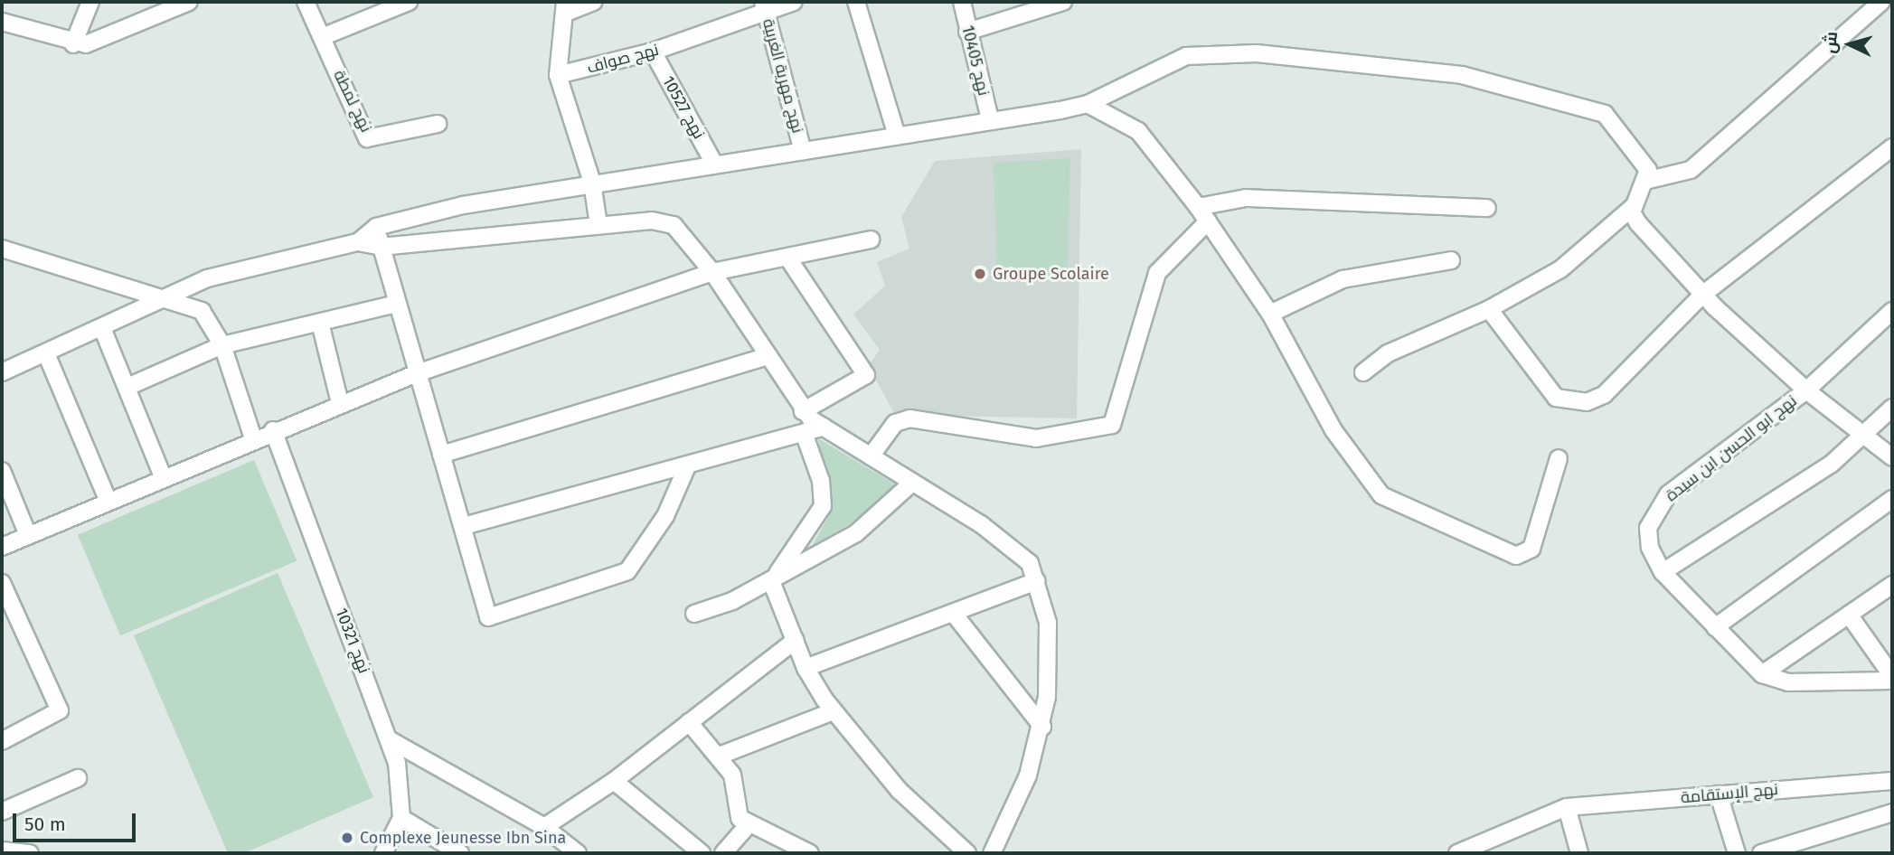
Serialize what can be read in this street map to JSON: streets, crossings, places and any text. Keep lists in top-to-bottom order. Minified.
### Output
{"streets":{"street":["نهج صواف","نهج 10405","نهج مهرية الغربية","نهج لمطة","نهج 10527","نهج ابو الحسن ابن سيدة","نهج 10321","نهج الإستقامة"]},"crossings":[["نهج صواف","نهج مهرية الغربية"],["نهج صواف","نهج 10527"]],"places":["Groupe Scolaire","Complexe Jeunesse Ibn Sina"],"scale_bar":"50 m","north":"left"}
